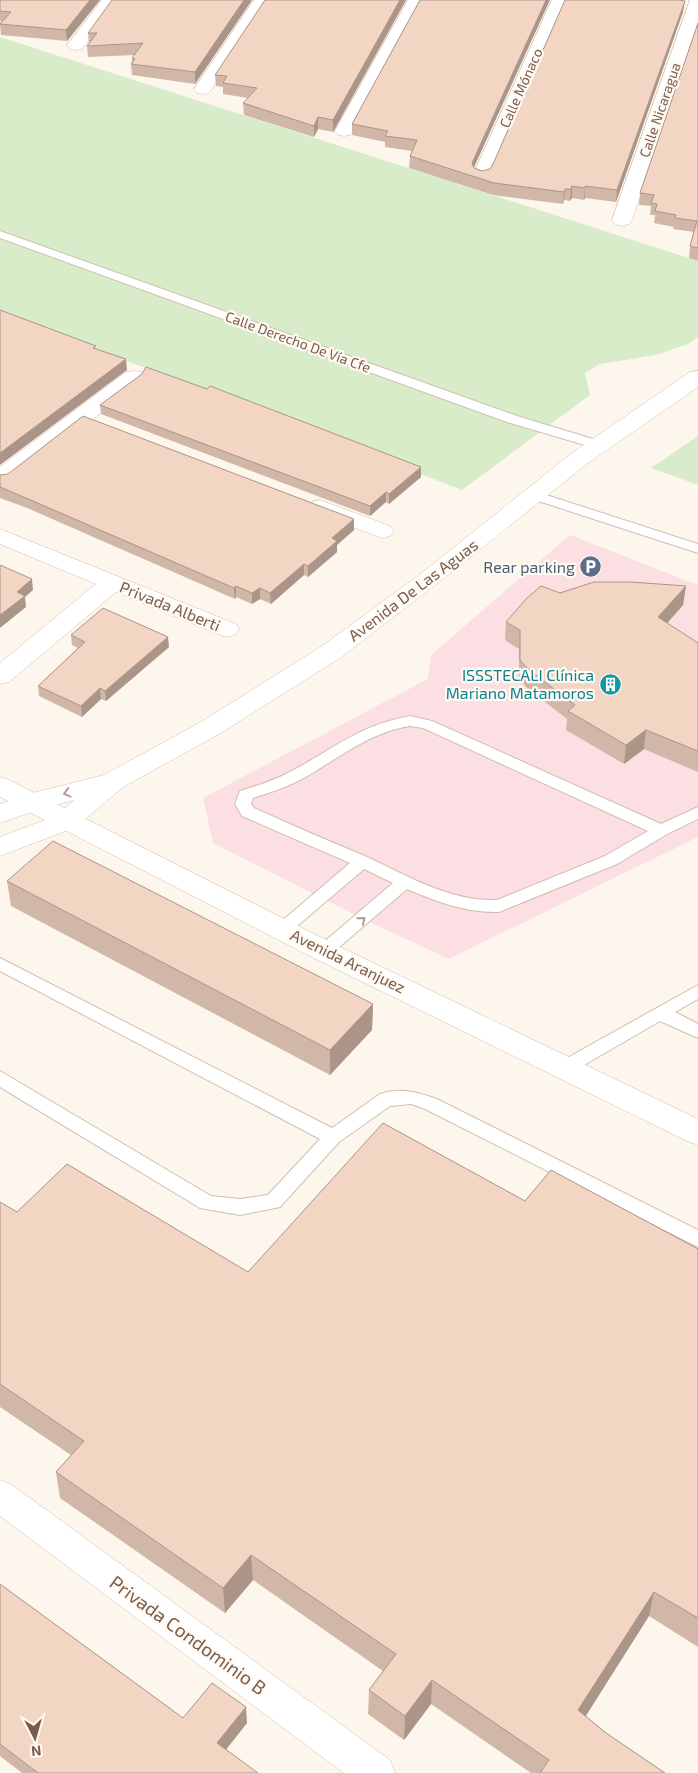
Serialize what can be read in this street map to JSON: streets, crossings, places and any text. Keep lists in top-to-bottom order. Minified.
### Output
{"streets":{"street":["Calle Mónaco","Calle Nicaragua","Avenida De Las Aguas","Privada Alberti","Avenida Aranjuez","Privada Condominio B"],"lane":["Calle Derecho De Vía Cfe"]},"crossings":[["Calle Derecho De Vía Cfe","Avenida De Las Aguas"],["Avenida De Las Aguas","Avenida Aranjuez"]],"places":{"parking":["Rear parking"],"building":["ISSSTECALI Clínica Mariano Matamoros"]},"north":"bottom"}
